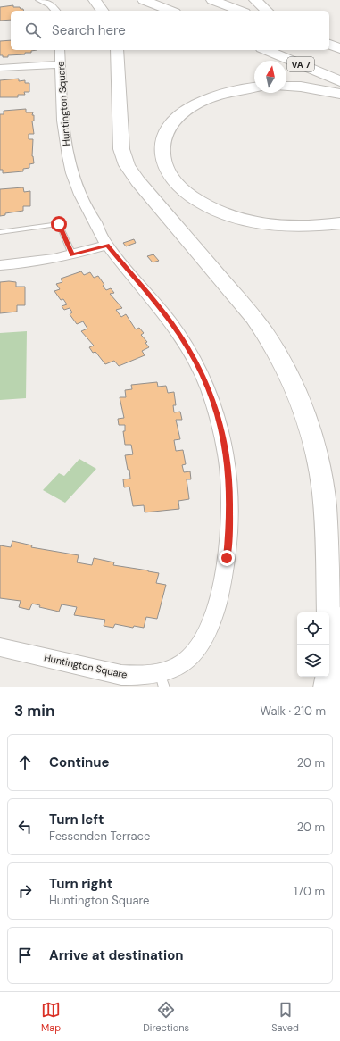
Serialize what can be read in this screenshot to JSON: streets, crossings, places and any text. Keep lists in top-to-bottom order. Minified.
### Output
{"streets":{"main road":["VA 7"],"street":["Huntington Square"]},"north":"top","page":{"search":"Search here","heading":["3 min","Walk · 210 m"],"list":[["Continue","20 m"],["Turn left","Fessenden Terrace","20 m"],["Turn right","Huntington Square","170 m"],"Arrive at destination"],"nav":["Map","Directions","Saved"]}}
